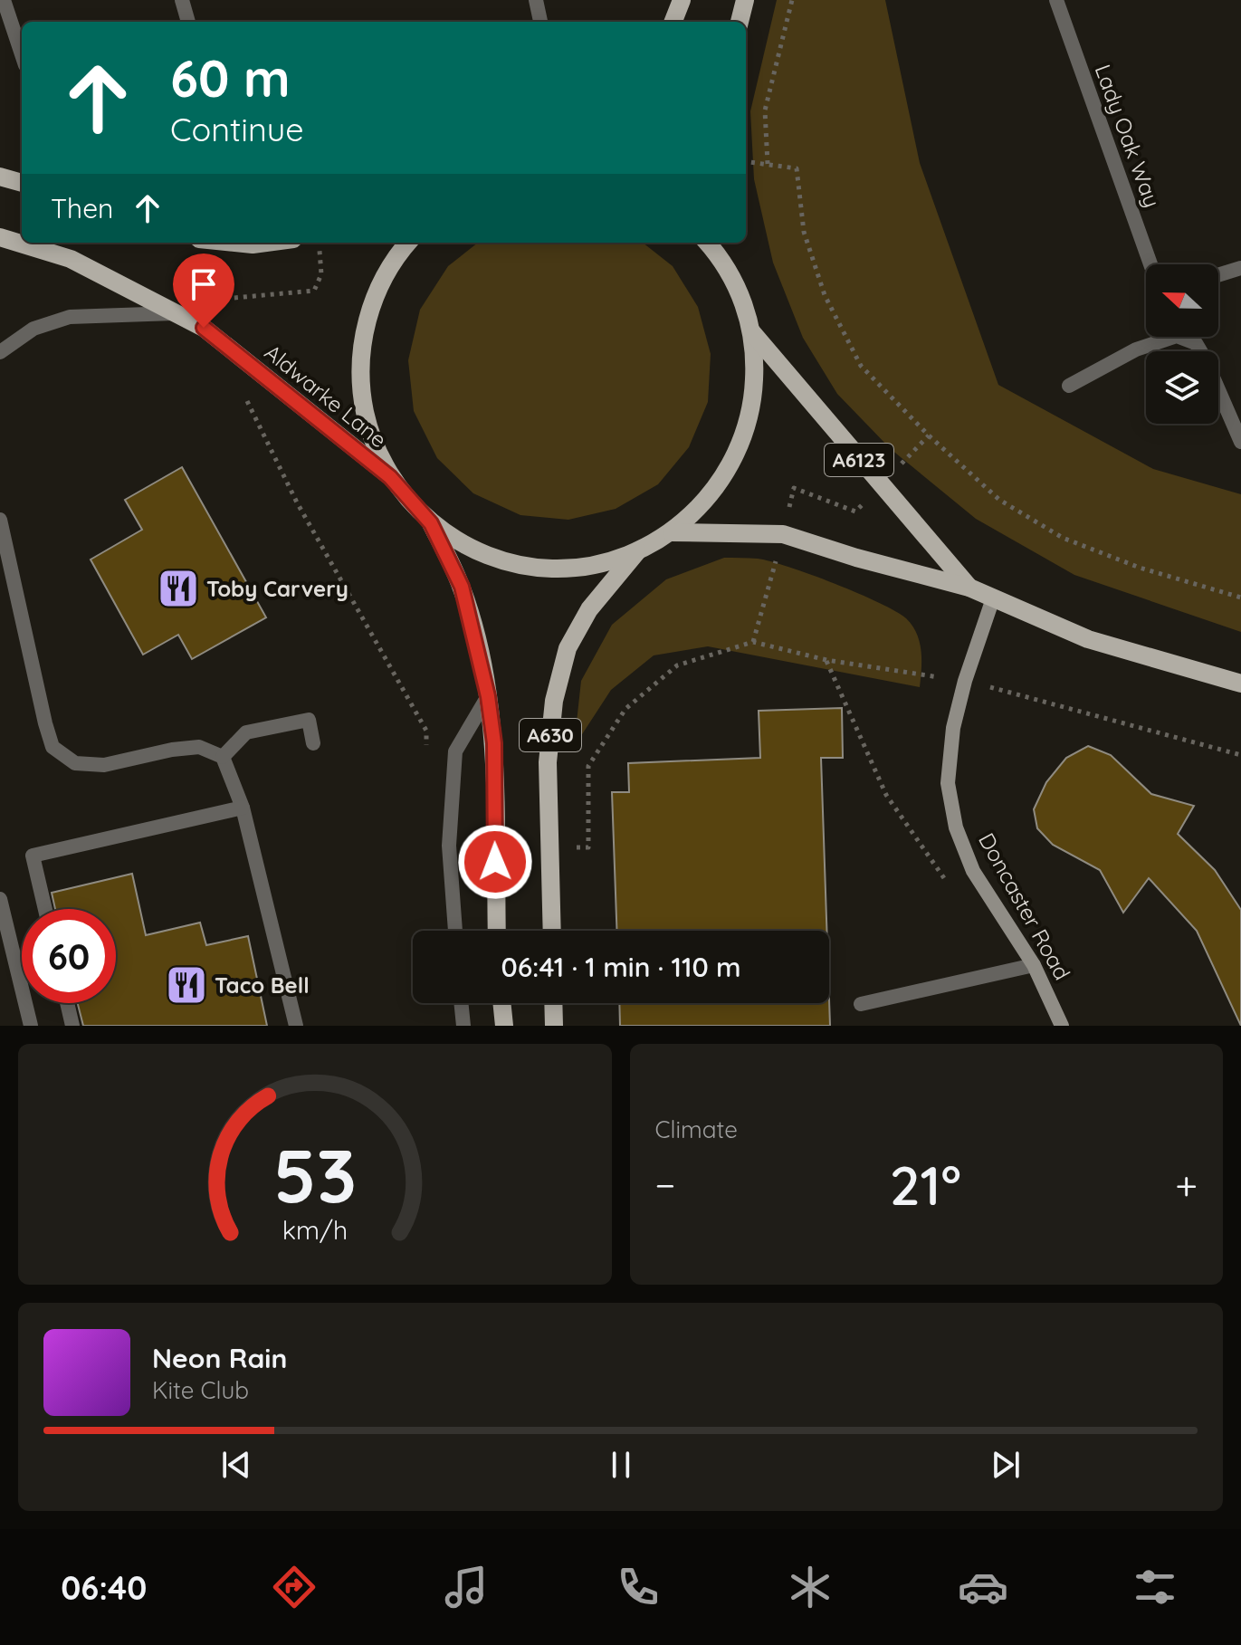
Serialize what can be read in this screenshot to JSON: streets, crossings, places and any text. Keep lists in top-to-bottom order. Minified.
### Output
{"streets":{"main road":["Aldwarke Lane","A6123","A630"],"street":["Lady Oak Way","Doncaster Road"]},"crossings":[["A6123","Doncaster Road"]],"places":{"restaurant":["Toby Carvery","Taco Bell"]},"north":"left","page":{"turn":["60 m","Continue"],"then":"Then","limit":"60","trip":"06:41 · 1 min · 110 m","tile":"Climate","heat":["−","21°","+"],"song":["Neon Rain","Kite Club"],"tabs":"06:40","gauge":["53","km/h"]}}
